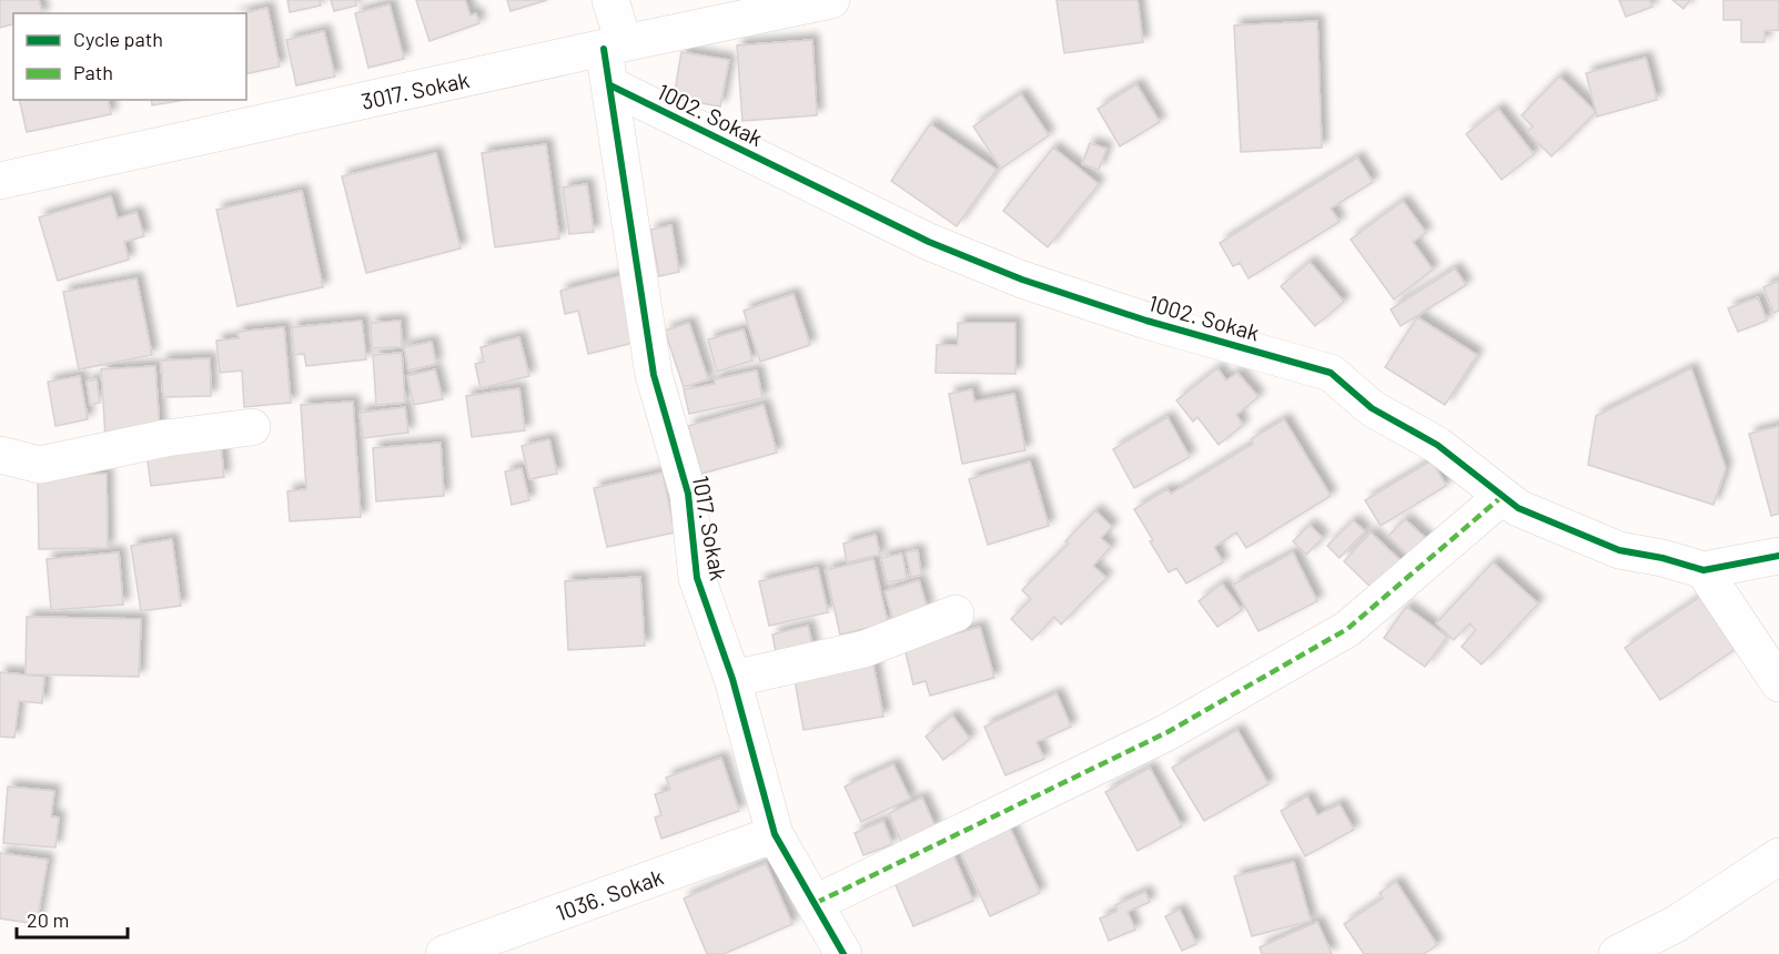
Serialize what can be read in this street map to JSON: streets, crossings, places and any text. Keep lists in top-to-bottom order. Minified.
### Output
{"streets":{"street":["3017. Sokak","1002. Sokak","1017. Sokak","1036. Sokak"]},"crossings":[["3017. Sokak","1017. Sokak"],["1002. Sokak","1017. Sokak"],["1017. Sokak","1036. Sokak"]],"legend":["Cycle path","Path"],"scale_bar":"20 m"}
